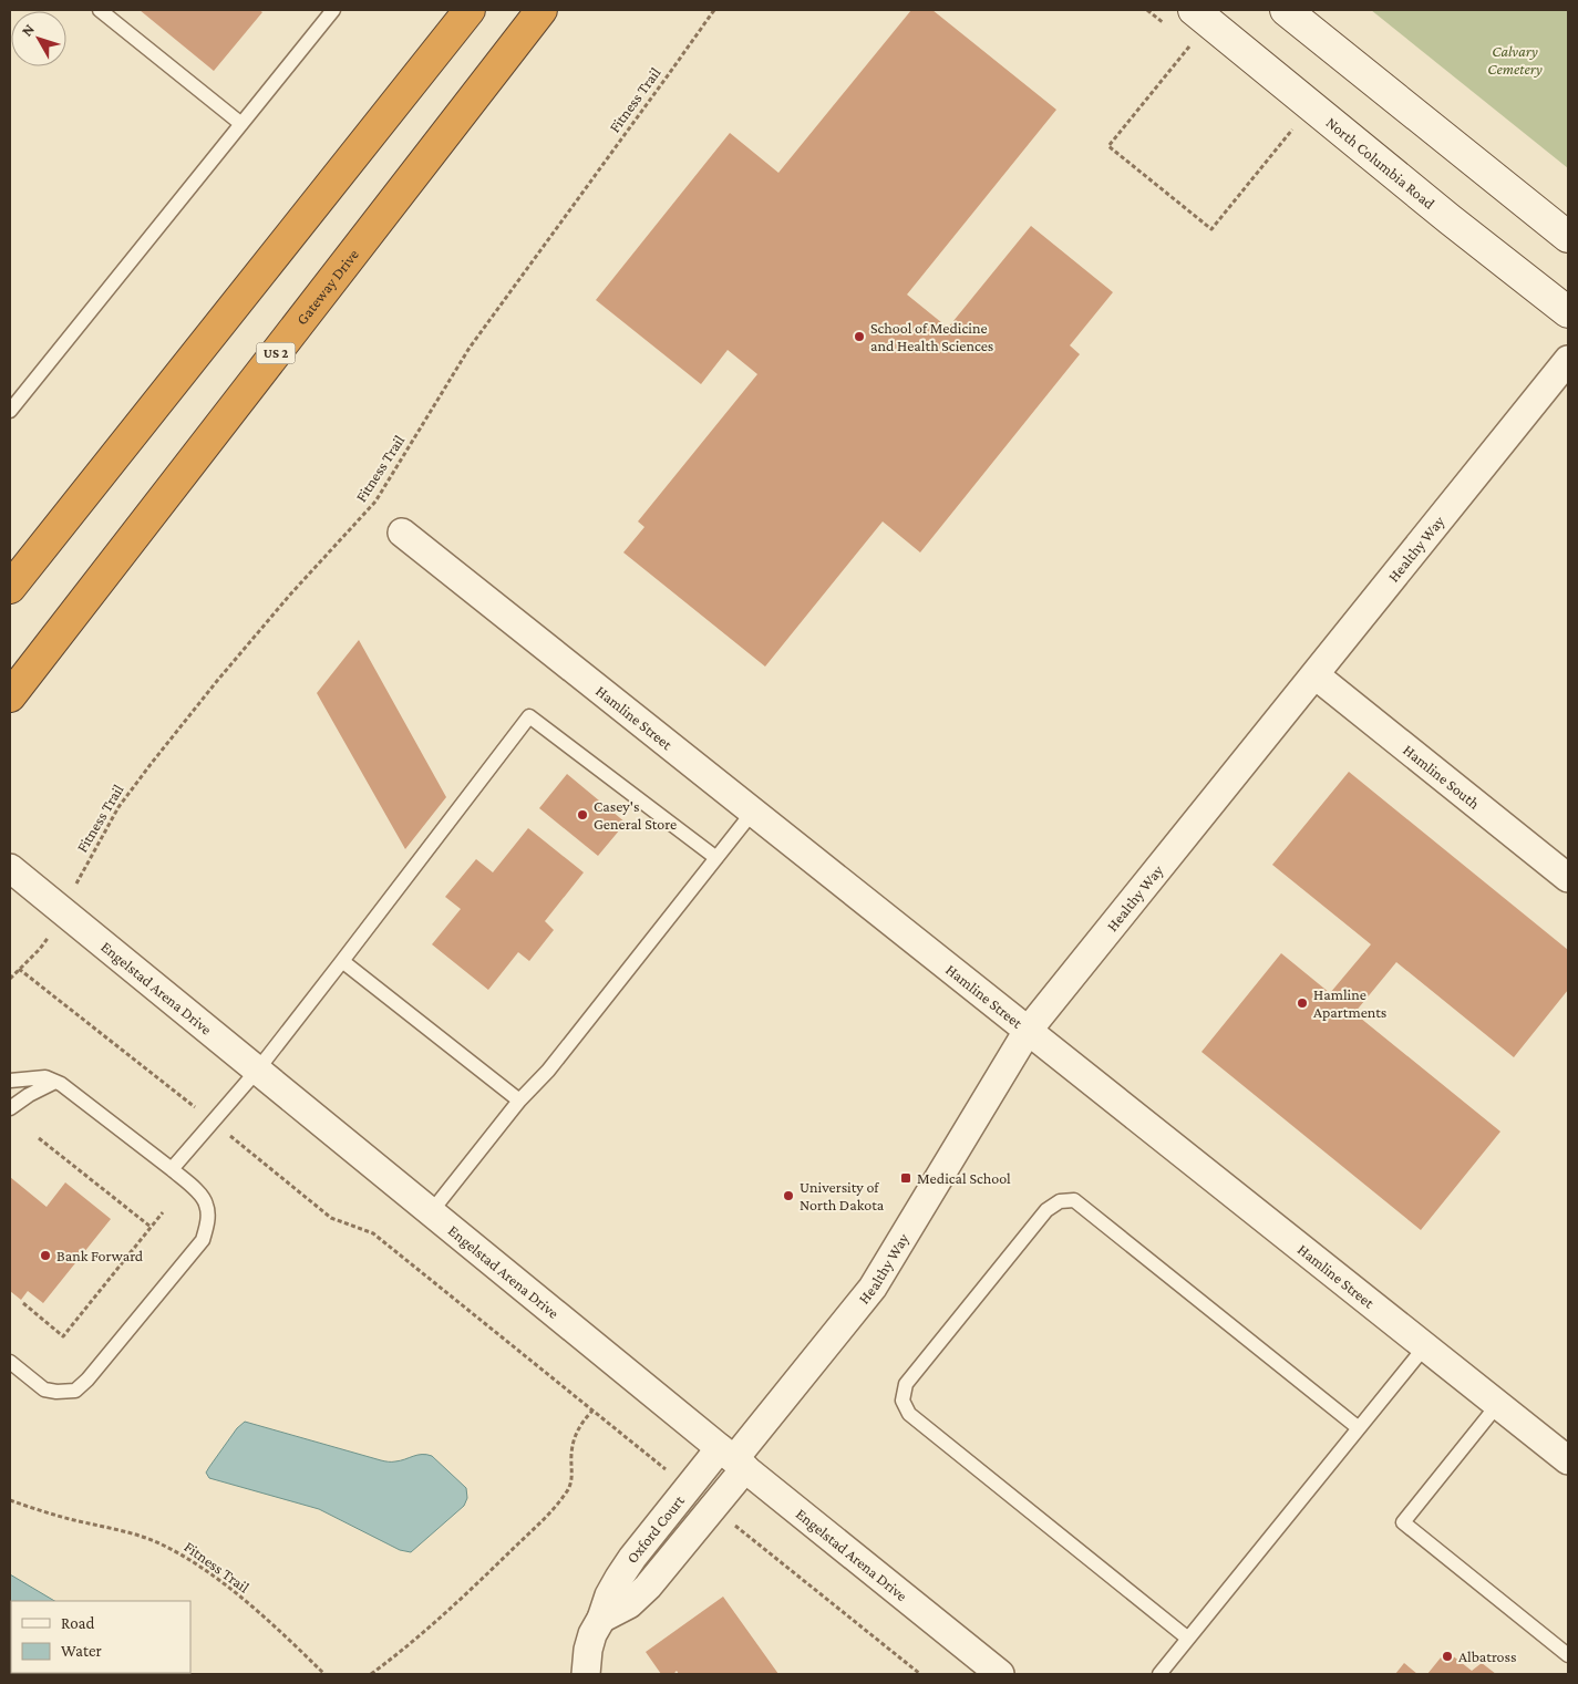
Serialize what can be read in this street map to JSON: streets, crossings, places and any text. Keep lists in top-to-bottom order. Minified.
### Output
{"streets":{"highway":["Gateway Drive","US 2"],"main road":["North Columbia Road"],"street":["Healthy Way","Hamline Street","Hamline South","Engelstad Arena Drive","Oxford Court"],"path":["Fitness Trail"]},"crossings":[["Fitness Trail","Engelstad Arena Drive"],["Healthy Way","Hamline Street"],["Healthy Way","Hamline South"],["Healthy Way","Engelstad Arena Drive"],["Healthy Way","Oxford Court"],["Engelstad Arena Drive","Oxford Court"]],"parks":["Calvary Cemetery"],"places":{"other":["School of Medicine and Health Sciences","Casey's General Store","Hamline Apartments","University of North Dakota","Bank Forward","Albatross"],"transit":["Medical School"]},"legend":["Road","Water"],"north":"top left"}
